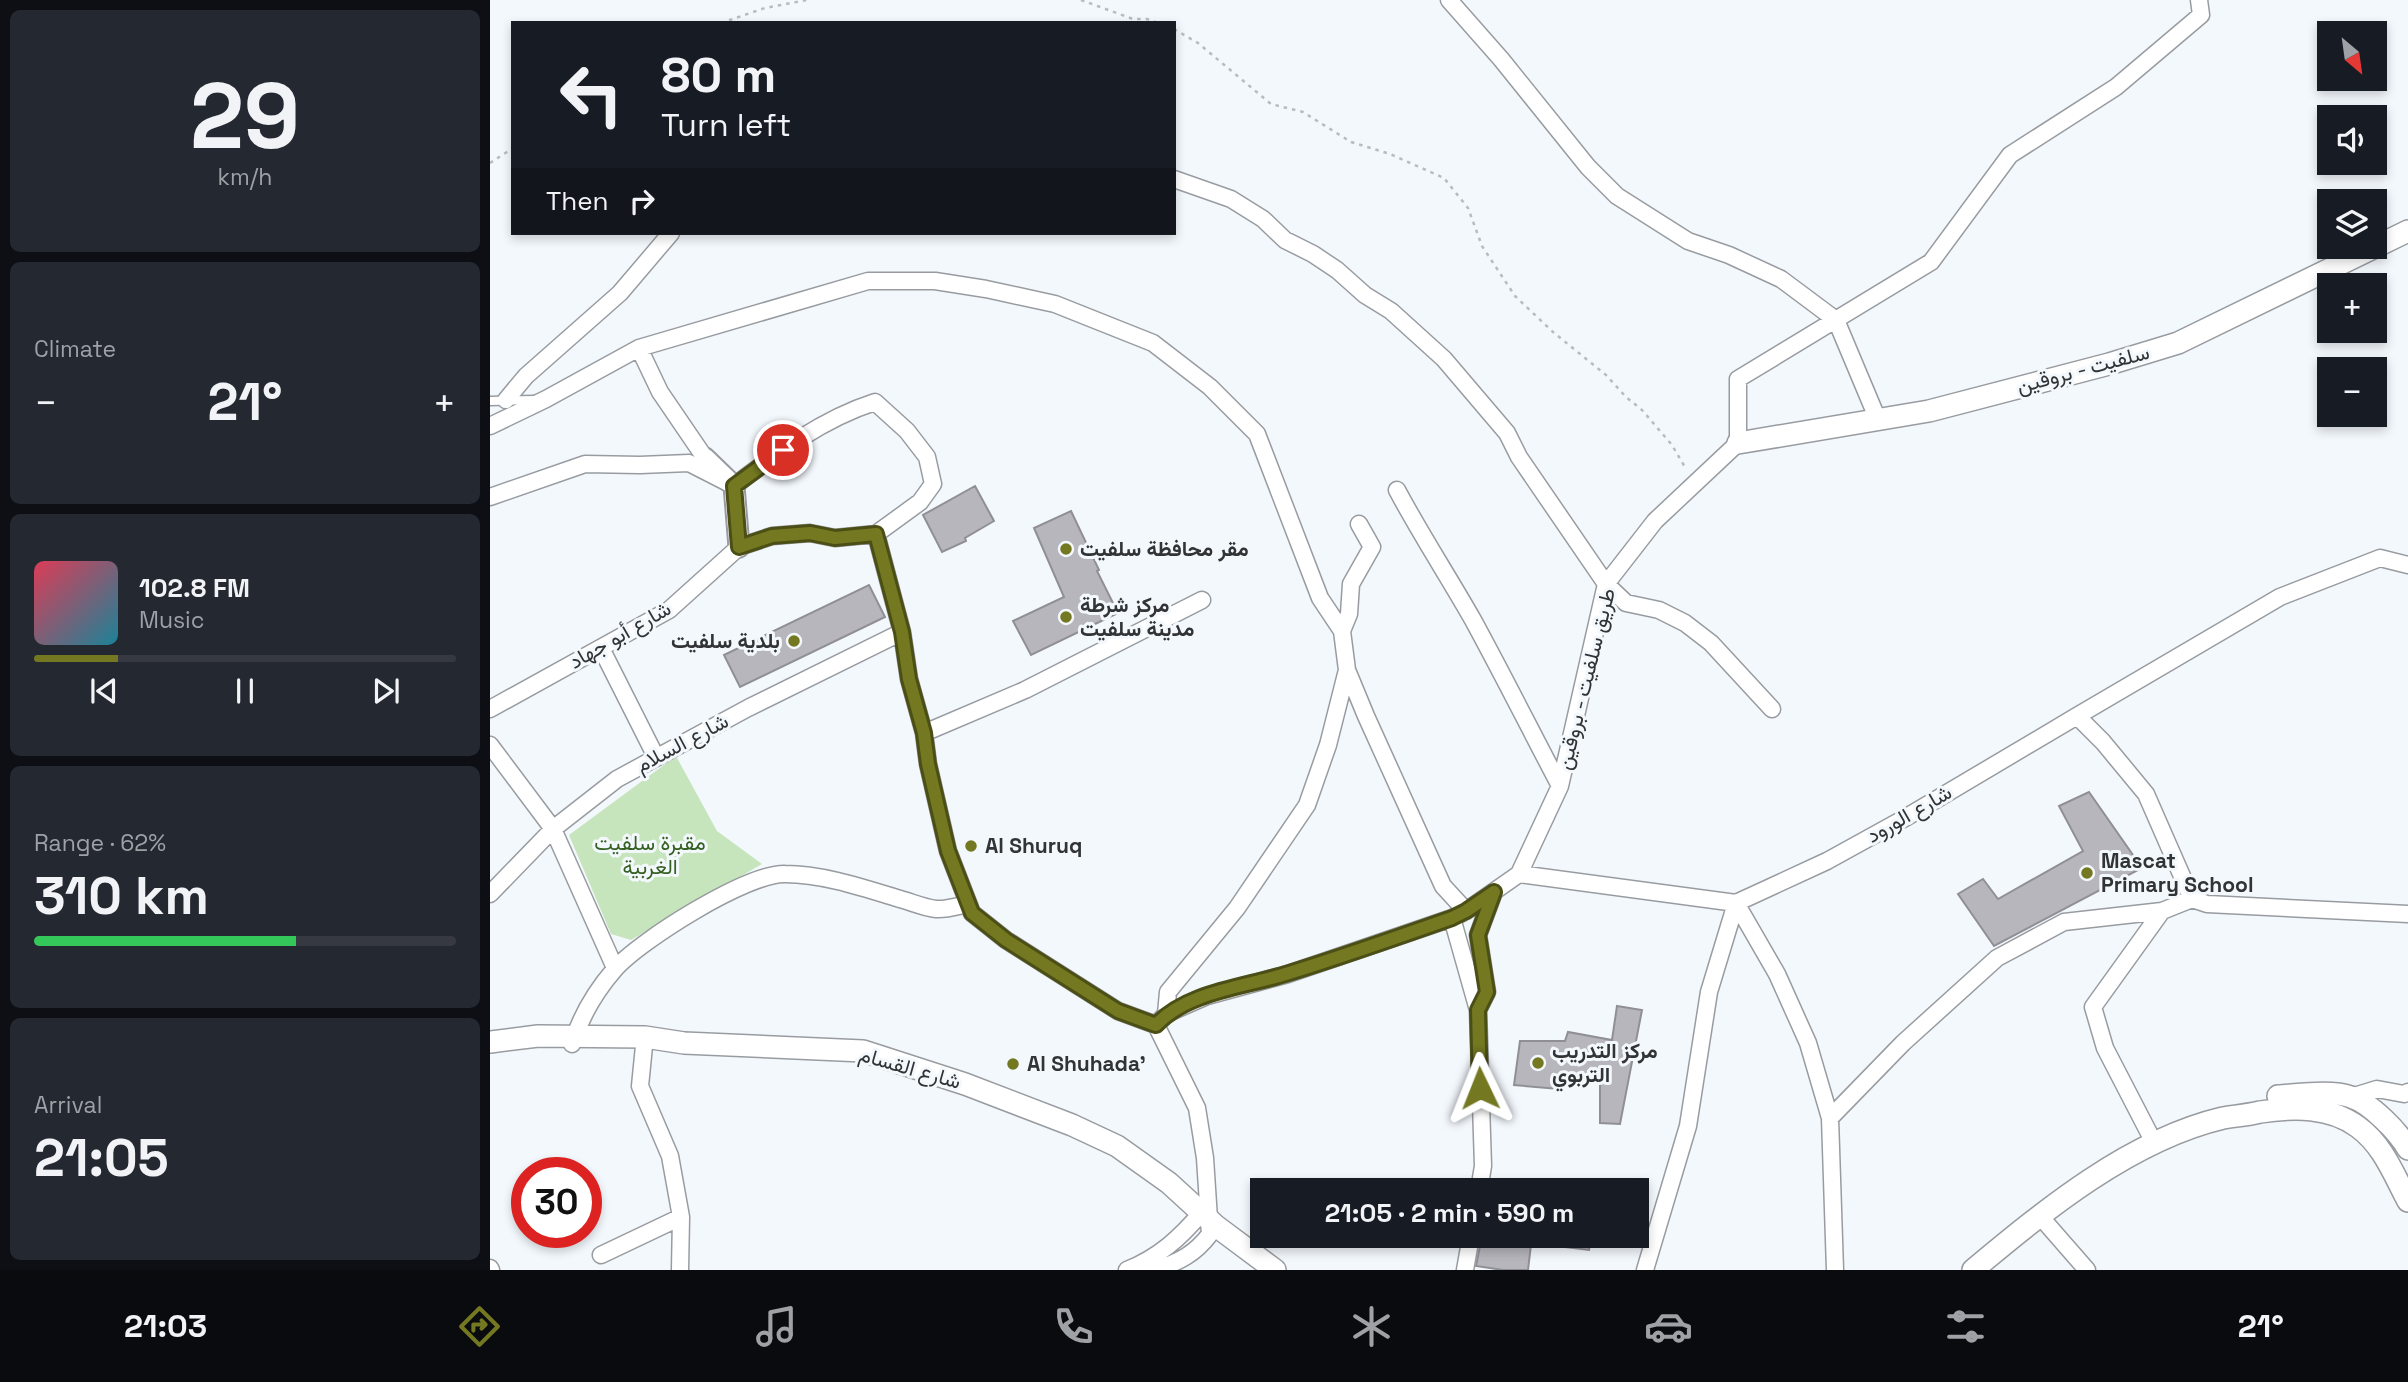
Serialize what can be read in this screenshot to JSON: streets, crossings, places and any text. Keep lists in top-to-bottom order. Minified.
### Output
{"streets":{"main road":["سلفيت - بروقين","شارع القسام"],"street":["شارع أبو جهاد","طريق سلفيت - بروقين","شارع السلام","شارع الورود"]},"crossings":[["سلفيت - بروقين","طريق سلفيت - بروقين"]],"parks":["مقبرة سلفيت الغربية"],"places":["مقر محافظة سلفيت","مركز شرطة مدينة سلفيت","بلدية سلفيت","Al Shuruq","Mascat Primary School","مركز التدريب التربوي","Al Shuhada'"],"north":"bottom right","page":{"tile":[["29","km/h"],"Climate",["Range · 62%","310 km"],["Arrival","21:05"]],"map_buttons":["+","−"],"turn":["80 m","Turn left"],"then":"Then","heat":["−","21°","+"],"song":["102.8 FM","Music"],"limit":"30","trip":"21:05 · 2 min · 590 m","tabs":["21:03","21°"]}}
